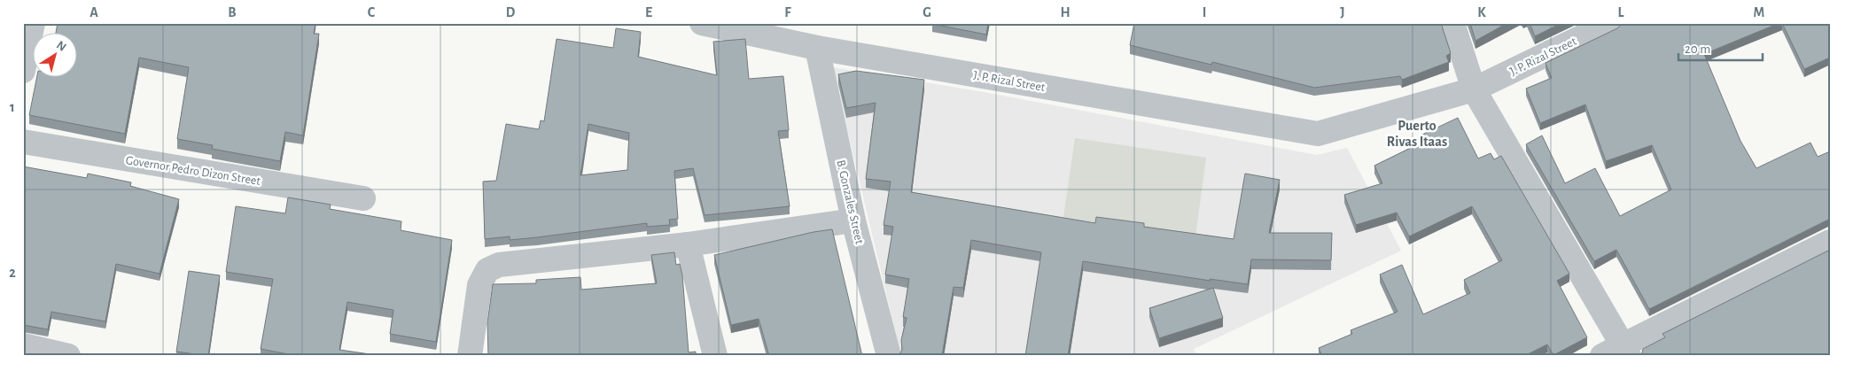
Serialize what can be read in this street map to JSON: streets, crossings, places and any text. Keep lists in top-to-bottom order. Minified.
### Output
{"streets":{"street":["J. P. Rizal Street","Governor Pedro Dizon Street","B. Gonzales Street"]},"crossings":[["J. P. Rizal Street","B. Gonzales Street"]],"districts":["Puerto Rivas Itaas"],"scale_bar":"20 m","north":"top right","grid":{"columns":["A","B","C","D","E","F","G","H","I","J","K","L","M"],"rows":["1","2"]}}
